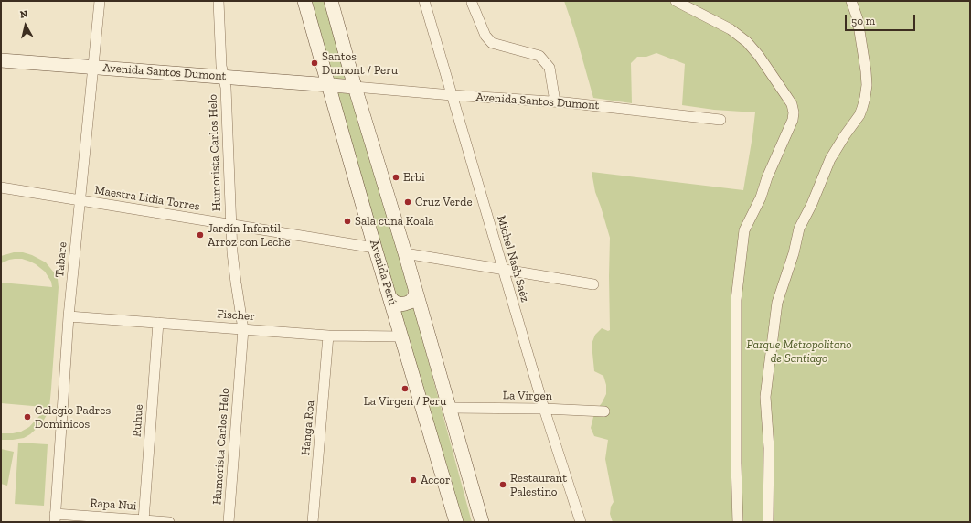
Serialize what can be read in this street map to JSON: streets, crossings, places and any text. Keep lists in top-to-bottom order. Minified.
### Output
{"streets":{"main road":["Avenida Santos Dumont","Avenida Perú"],"street":["Humorista Carlos Helo","Maestra Lidia Torres","Michel Nash Saéz","Tabare","Fischer","La Virgen","Ruhue","Hanga Roa","Rapa Nui"]},"crossings":[["Avenida Santos Dumont","Humorista Carlos Helo"],["Avenida Santos Dumont","Michel Nash Saéz"],["Avenida Santos Dumont","Tabare"],["Avenida Santos Dumont","Avenida Perú"],["Humorista Carlos Helo","Maestra Lidia Torres"],["Humorista Carlos Helo","Fischer"],["Maestra Lidia Torres","Tabare"],["Maestra Lidia Torres","Avenida Perú"],["Michel Nash Saéz","La Virgen"],["Tabare","Fischer"],["Tabare","Rapa Nui"],["Avenida Perú","Fischer"],["Fischer","Ruhue"],["Fischer","Hanga Roa"],["Ruhue","Rapa Nui"]],"parks":["Parque Metropolitano de Santiago"],"places":["Santos Dumont / Peru","Erbi","Cruz Verde","Sala cuna Koala","Jardín Infantil Arroz con Leche","La Virgen / Peru","Colegio Padres Dominicos","Accor","Restaurant Palestino"],"scale_bar":"50 m","north":"top"}
